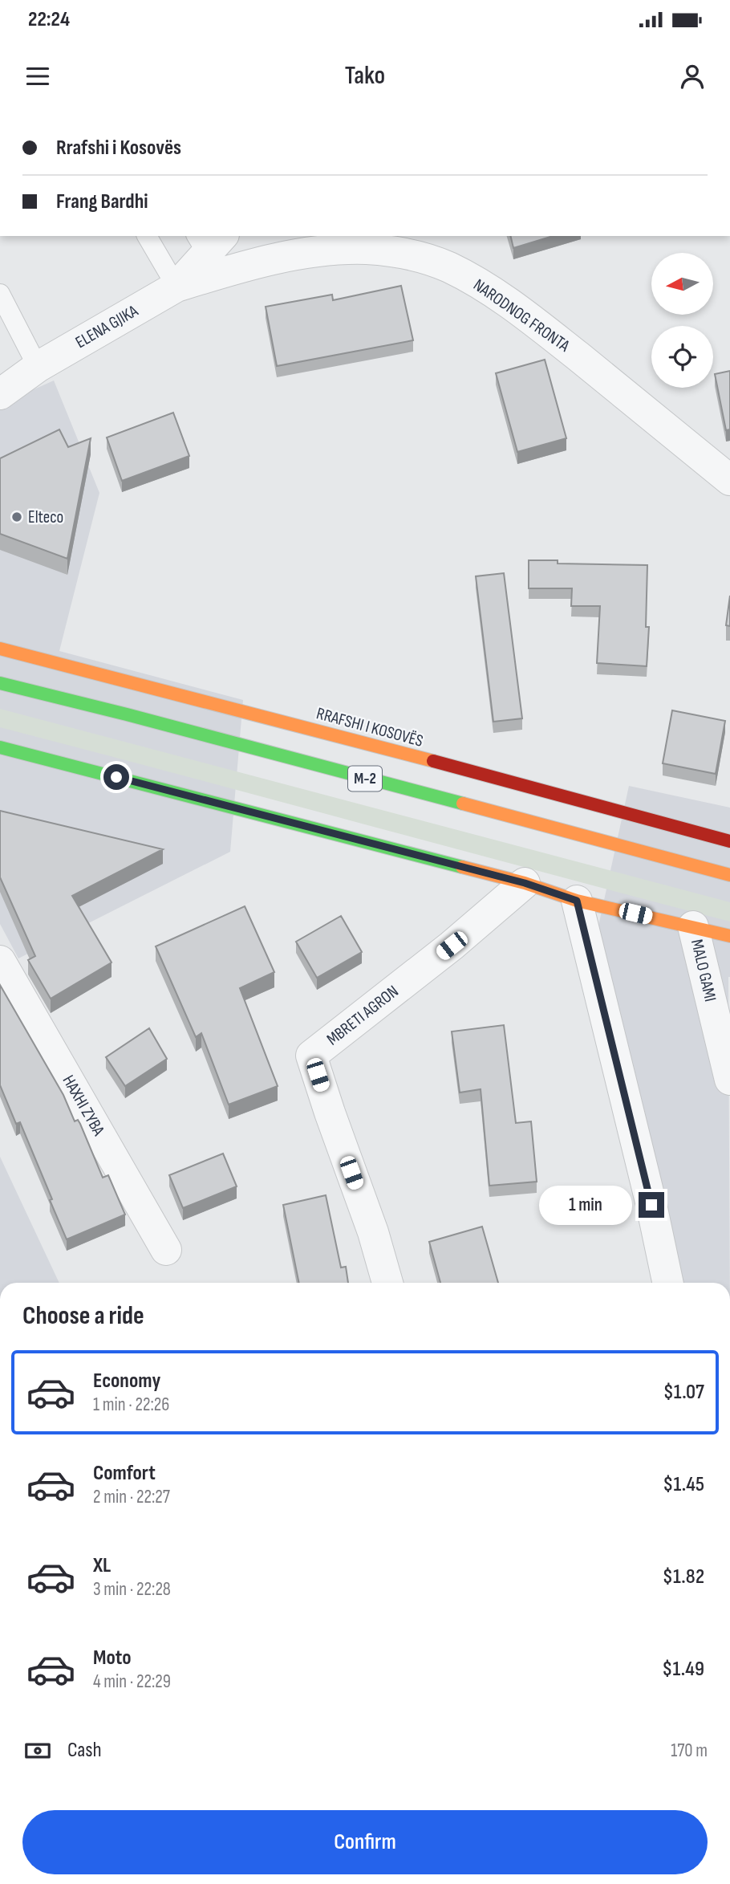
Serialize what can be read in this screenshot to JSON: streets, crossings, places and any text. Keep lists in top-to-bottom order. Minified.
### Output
{"streets":{"main road":["RRAFSHI I KOSOVËS","M-2"],"street":["NARODNOG FRONTA","ELENA GJIKA","MALO GAMI","MBRETI AGRON","HAXHI ZYBA"]},"crossings":[["NARODNOG FRONTA","ELENA GJIKA"]],"places":["Elteco"],"north":"left","page":{"status":"22:24","header":"Tako","banner":["Rrafshi i Kosovës","Frang Bardhi"],"bubble":"1 min","heading":"Choose a ride","list":[{"name":"Economy","note":"1 min · 22:26","value":"$1.07"},{"name":"Comfort","note":"2 min · 22:27","value":"$1.45"},{"name":"XL","note":"3 min · 22:28","value":"$1.82"},{"name":"Moto","note":"4 min · 22:29","value":"$1.49"}],"pay":["Cash","170 m"],"buttons":"Confirm"}}
